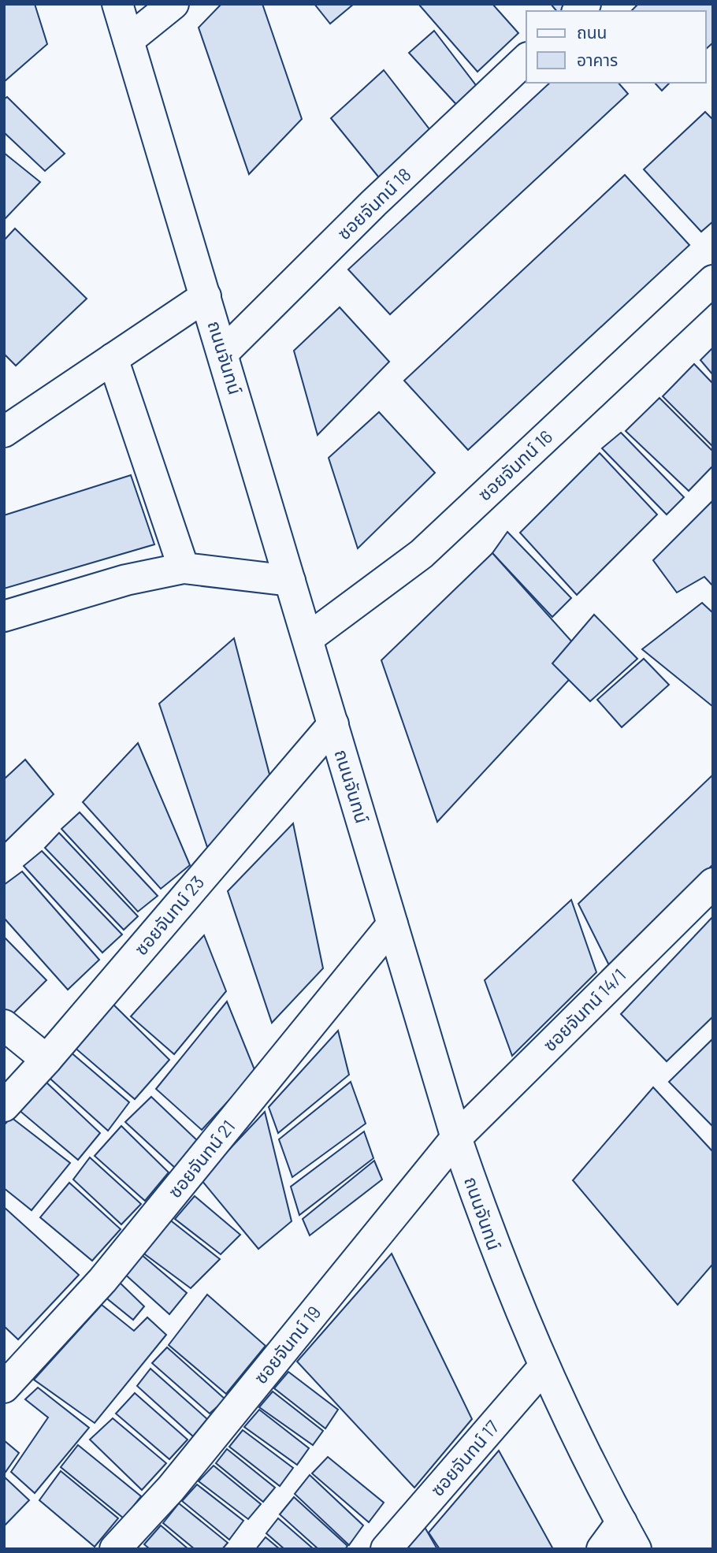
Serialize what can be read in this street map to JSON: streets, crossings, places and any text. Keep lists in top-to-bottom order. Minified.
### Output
{"streets":{"street":["ซอยจันทน์ 18","ถนนจันทน์","ซอยจันทน์ 16","ซอยจันทน์ 23","ซอยจันทน์ 14/1","ซอยจันทน์ 21","ซอยจันทน์ 19","ซอยจันทน์ 17"]},"crossings":[["ซอยจันทน์ 18","ถนนจันทน์"],["ถนนจันทน์","ซอยจันทน์ 16"],["ถนนจันทน์","ซอยจันทน์ 23"],["ถนนจันทน์","ซอยจันทน์ 14/1"],["ถนนจันทน์","ซอยจันทน์ 21"],["ถนนจันทน์","ซอยจันทน์ 19"],["ถนนจันทน์","ซอยจันทน์ 17"],["ซอยจันทน์ 14/1","ซอยจันทน์ 19"]],"legend":["ถนน","อาคาร"]}
